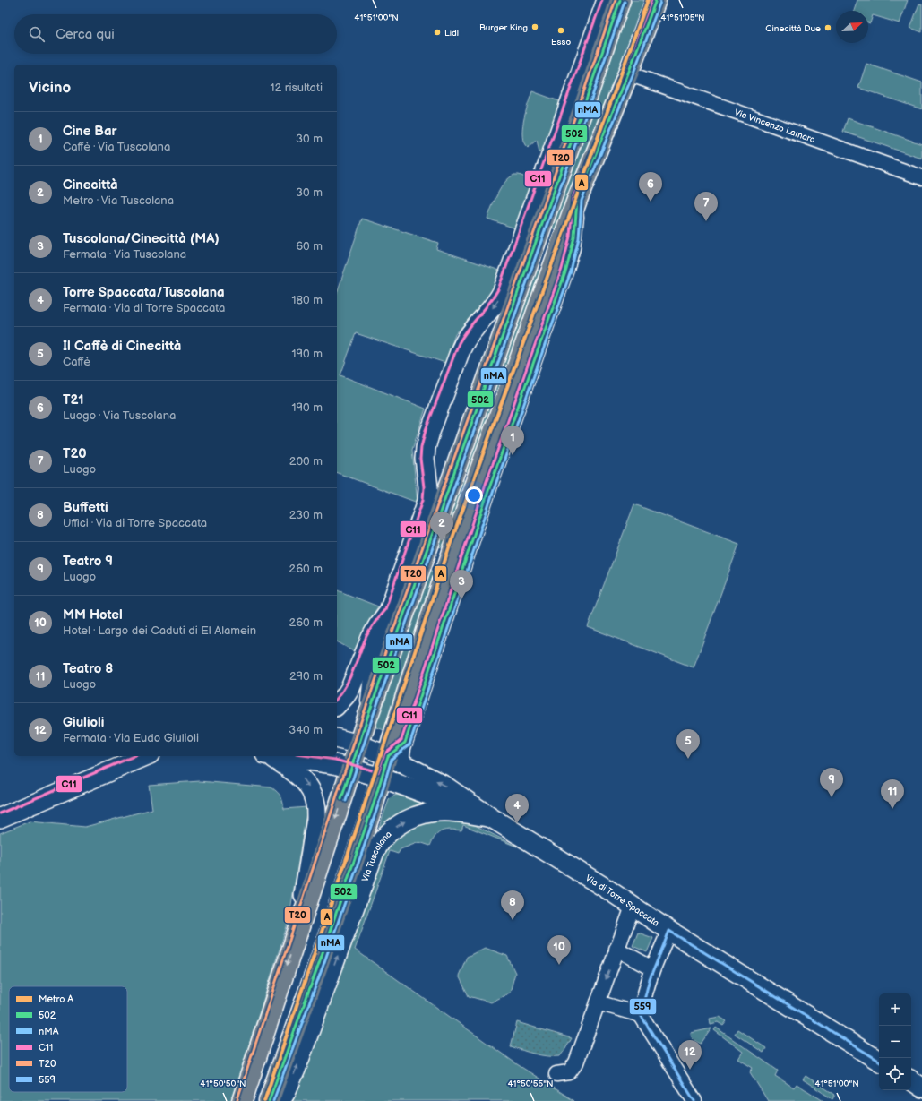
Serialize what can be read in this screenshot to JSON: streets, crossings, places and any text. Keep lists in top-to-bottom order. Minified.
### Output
{"streets":{"main road":["Via Tuscolana"],"street":["Via Vincenzo Lamaro","Via di Torre Spaccata"]},"crossings":[["Via Vincenzo Lamaro","Via Tuscolana"],["Via Tuscolana","Via di Torre Spaccata"]],"places":["Burger King","Cinecittà Due","Esso","Lidl"],"lines":["metro line A","transit line 502","transit line C11","transit line T20","transit line nMA","transit line 559"],"legend":["Metro A","502","nMA","C11","T20","559"],"north":"top right","page":{"search":"Cerca qui","heading":["Vicino","12 risultati"],"list":[{"mark":"1","name":"Cine Bar","note":"Caffè · Via Tuscolana","value":"30 m"},{"mark":"2","name":"Cinecittà","note":"Metro · Via Tuscolana","value":"30 m"},{"mark":"3","name":"Tuscolana/Cinecittà (MA)","note":"Fermata · Via Tuscolana","value":"60 m"},{"mark":"4","name":"Torre Spaccata/Tuscolana","note":"Fermata · Via di Torre Spaccata","value":"180 m"},{"mark":"5","name":"Il Caffè di Cinecittà","note":"Caffè","value":"190 m"},{"mark":"6","name":"T21","note":"Luogo · Via Tuscolana","value":"190 m"},{"mark":"7","name":"T20","note":"Luogo","value":"200 m"},{"mark":"8","name":"Buffetti","note":"Uffici · Via di Torre Spaccata","value":"230 m"},{"mark":"9","name":"Teatro 9","note":"Luogo","value":"260 m"},{"mark":"10","name":"MM Hotel","note":"Hotel · Largo dei Caduti di El Alamein","value":"260 m"},{"mark":"11","name":"Teatro 8","note":"Luogo","value":"290 m"},{"mark":"12","name":"Giulioli","note":"Fermata · Via Eudo Giulioli","value":"340 m"}],"pins":["6","7","1","2","3","5","9","11","4","8","10","12"],"map_buttons":["+","−"]},"coordinates":["41°51'00\"N","41°51'05\"N","41°50'50\"N","41°50'55\"N"]}
